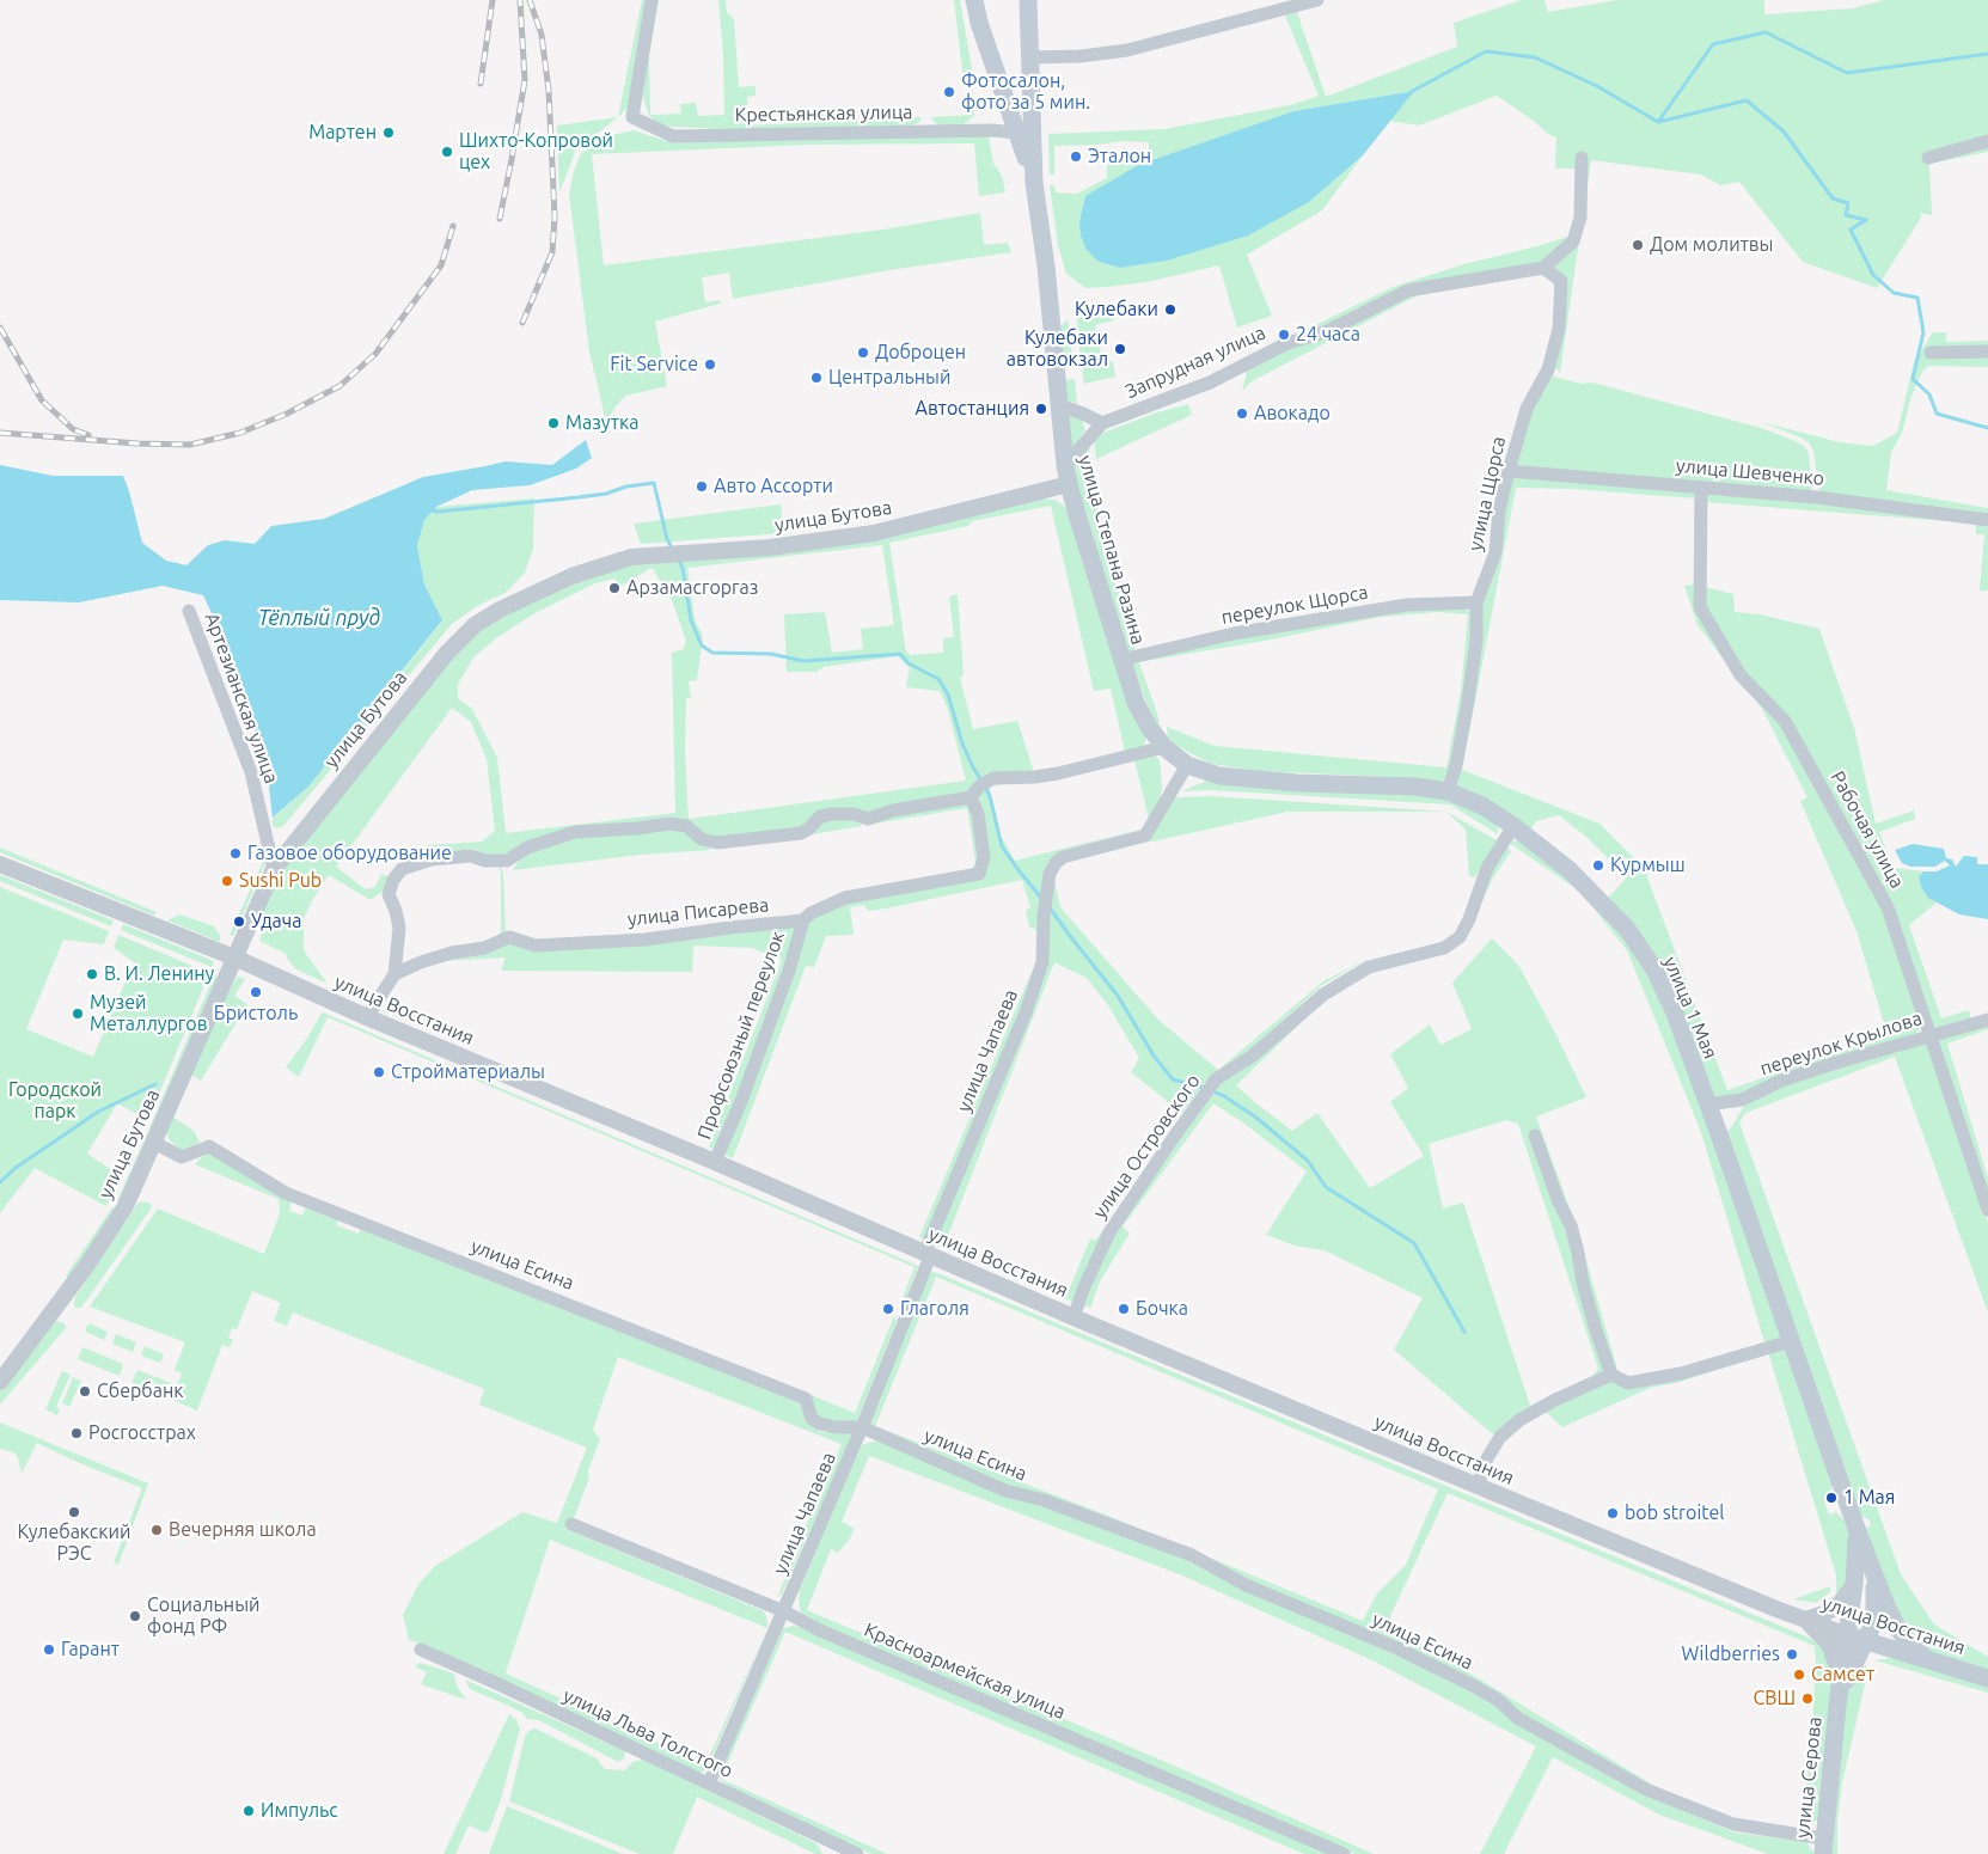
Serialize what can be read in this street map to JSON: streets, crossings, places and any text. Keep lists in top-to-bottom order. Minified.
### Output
{"streets":{"main road":["улица Степана Разина","улица 1 Мая","улица Восстания","улица Серова"],"street":["Крестьянская улица","Запрудная улица","улица Шевченко","улица Щорса","улица Бутова","переулок Щорса","Артезианская улица","Рабочая улица","улица Писарева","Профсоюзный переулок","переулок Крылова","улица Чапаева","улица Островского","улица Есина","Красноармейская улица","улица Льва Толстого"]},"crossings":[["Крестьянская улица","улица Степана Разина"],["Запрудная улица","улица Щорса"],["Запрудная улица","улица Степана Разина"],["улица Шевченко","улица Щорса"],["улица Шевченко","Рабочая улица"],["улица Щорса","переулок Щорса"],["улица Щорса","улица 1 Мая"],["улица Бутова","улица Степана Разина"],["улица Бутова","Артезианская улица"],["улица Бутова","улица Восстания"],["улица Бутова","улица Есина"],["улица Степана Разина","переулок Щорса"],["улица Степана Разина","улица 1 Мая"],["улица Степана Разина","улица Чапаева"],["Рабочая улица","переулок Крылова"],["улица Писарева","Профсоюзный переулок"],["улица 1 Мая","улица Восстания"],["улица 1 Мая","переулок Крылова"],["улица 1 Мая","улица Чапаева"],["улица 1 Мая","улица Островского"],["улица 1 Мая","улица Серова"],["улица Восстания","Профсоюзный переулок"],["улица Восстания","улица Чапаева"],["улица Восстания","улица Островского"],["улица Восстания","улица Серова"],["улица Чапаева","улица Есина"],["улица Чапаева","Красноармейская улица"],["улица Чапаева","улица Льва Толстого"],["улица Есина","улица Серова"]],"water":["Тёплый пруд"],"parks":["Городской парк"],"places":["Фотосалон, фото за 5 мин.","Мартен","Шихто-Копровой цех","Эталон","Дом молитвы","Кулебаки","24 часа","Кулебаки автовокзал","Доброцен","Fit Service","Центральный","Автостанция","Авокадо","Мазутка","Авто Ассорти","Арзамасгоргаз","Газовое оборудование","Курмыш","Sushi Pub","Удача","В. И. Ленину","Бристоль","Музей Металлургов","Стройматериалы","Глаголя","Бочка","Сбербанк","Росгосстрах","1 Мая","Кулебакский РЭС","bob stroitel","Вечерняя школа","Социальный фонд РФ","Гарант","Wildberries","Самсет","СВШ","Импульс"]}
